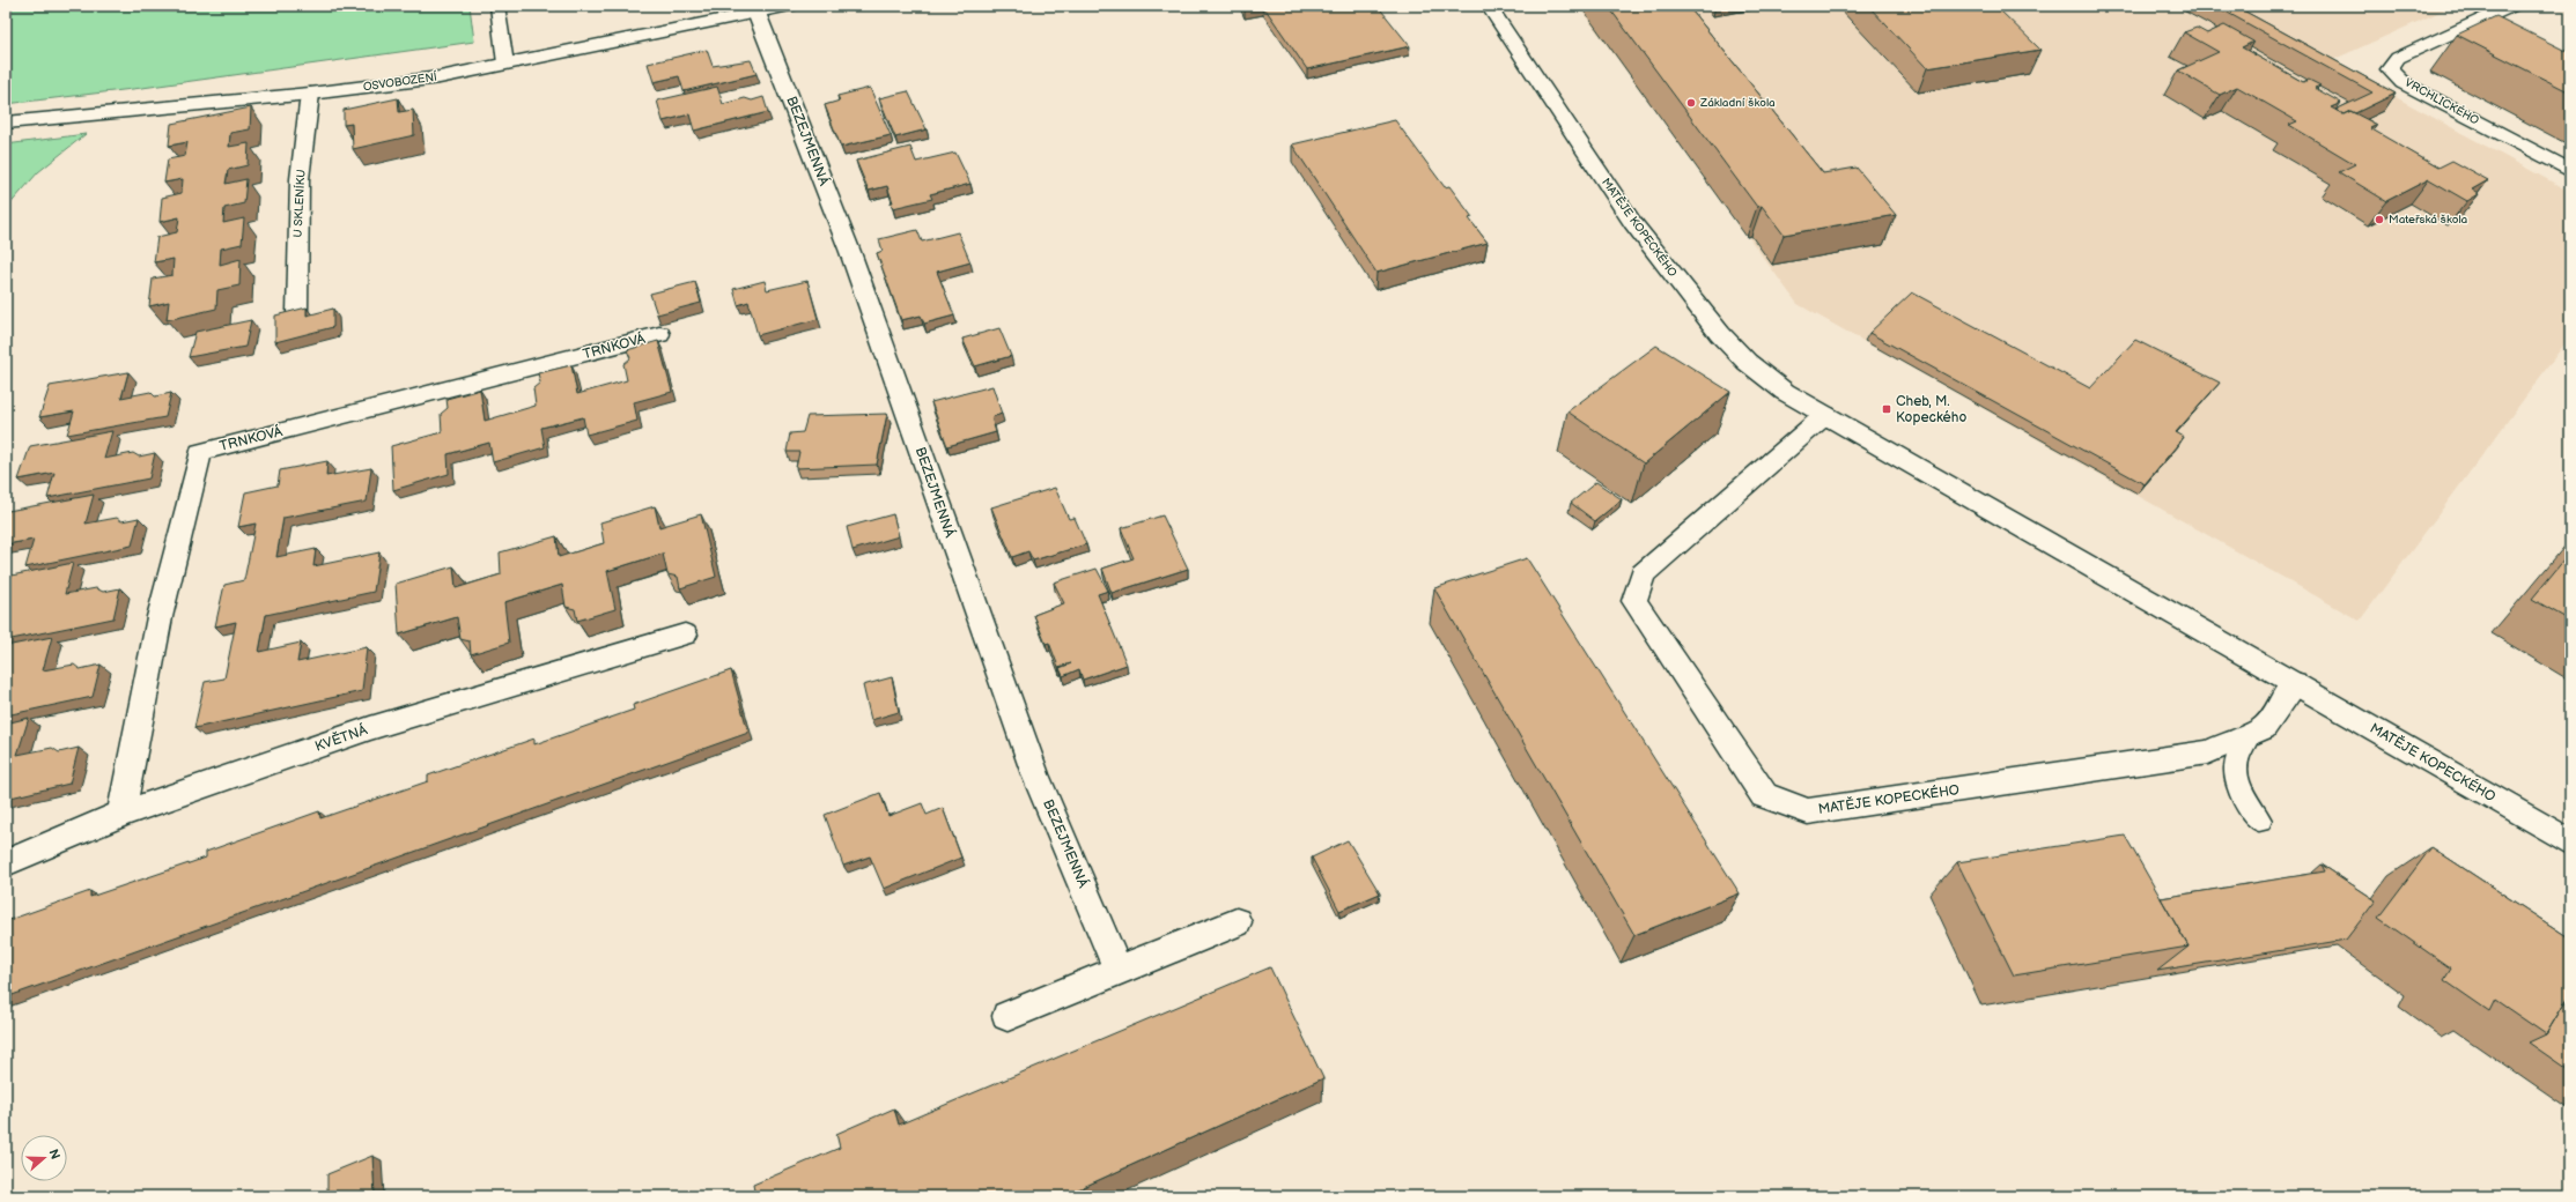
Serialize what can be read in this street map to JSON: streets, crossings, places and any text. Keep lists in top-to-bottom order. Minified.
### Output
{"streets":{"street":["OSVOBOZENÍ","VRCHLICKÉHO","BEZEJMENNÁ","U SKLENÍKU","MATĚJE KOPECKÉHO","TRNKOVÁ","KVĚTNÁ"]},"crossings":[["OSVOBOZENÍ","BEZEJMENNÁ"],["OSVOBOZENÍ","U SKLENÍKU"],["TRNKOVÁ","KVĚTNÁ"]],"places":{"other":["Základní škola","Mateřská škola"],"transit":["Cheb, M. Kopeckého"]},"north":"right"}
